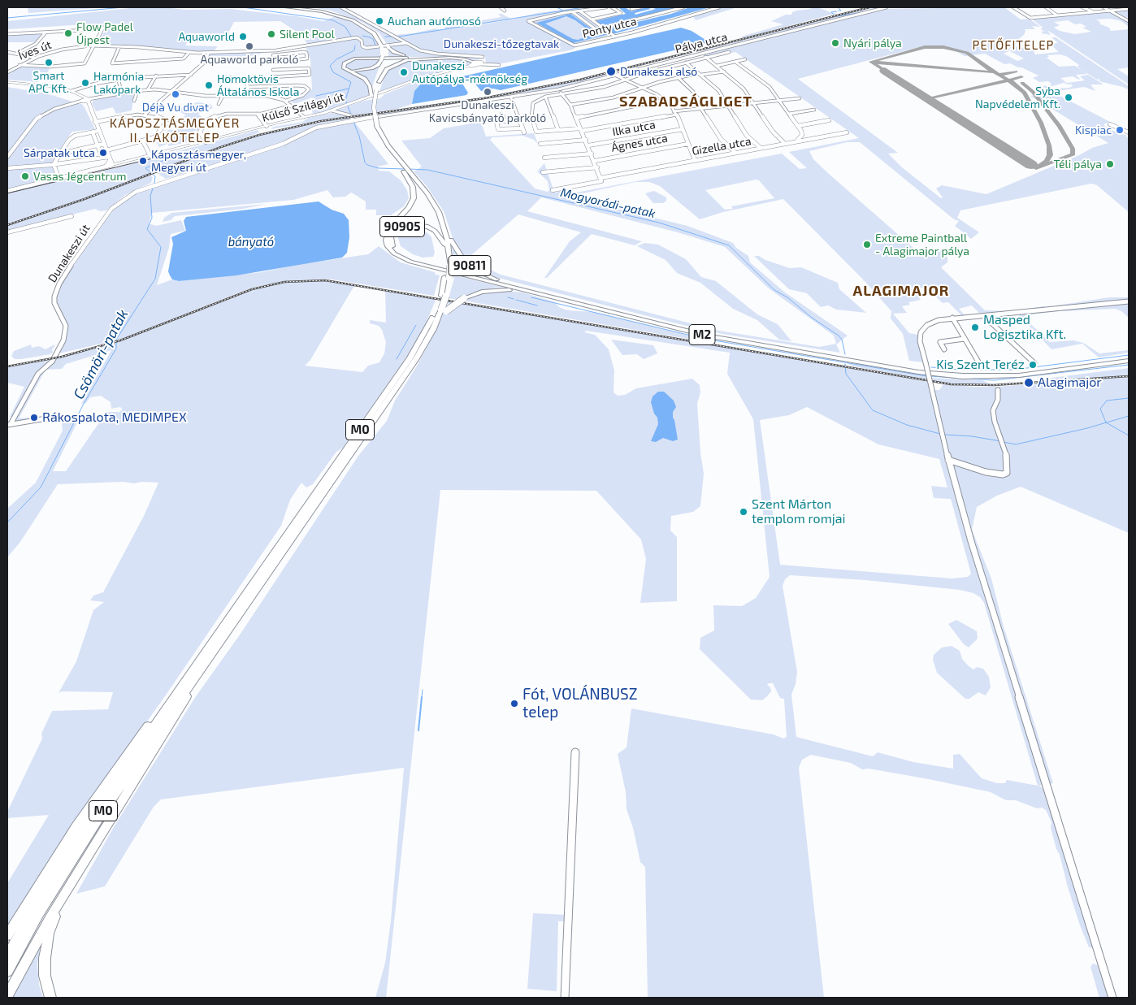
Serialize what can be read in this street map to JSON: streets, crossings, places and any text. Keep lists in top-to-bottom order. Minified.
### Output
{"streets":{"highway":["90905","90811","M2","M0"],"main road":["Külső Szilágyi út"],"street":["Ponty utca","Pálya utca","Íves út","Ilka utca","Ágnes utca","Gizella utca","Dunakeszi út"]},"crossings":[["Pálya utca","Dunakeszi út"],["Íves út","M0"],["90905","M2"],["90905","M0"],["90811","M2"],["90811","M0"],["M2","M0"]],"districts":["PETŐFITELEP","SZABADSÁGLIGET","KÁPOSZTÁSMEGYER II. LAKÓTELEP","ALAGIMAJOR"],"water":["Mogyoródi-patak","bányató","Csömöri-patak"],"parks":["Dunakeszi-tőzegtavak"],"places":["Auchan autómosó","Flow Padel Újpest","Silent Pool","Aquaworld","Nyári pálya","Aquaworld parkoló","Smart APC Kft.","Dunakeszi alsó","Dunakeszi Autópálya-mérnökség","Harmónia Lakópark","Homoktövis Általános Iskola","Dunakeszi Kavicsbányató parkoló","Déjà Vu divat","Syba Napvédelem Kft.","Kispiac","Sárpatak utca","Káposztásmegyer, Megyeri út","Téli pálya","Vasas Jégcentrum","Extreme Paintball - Alagimajor pálya","Masped Logisztika Kft.","Kis Szent Teréz","Alagimajor","Rákospalota, MEDIMPEX","Szent Márton templom romjai","Fót, VOLÁNBUSZ telep"]}
